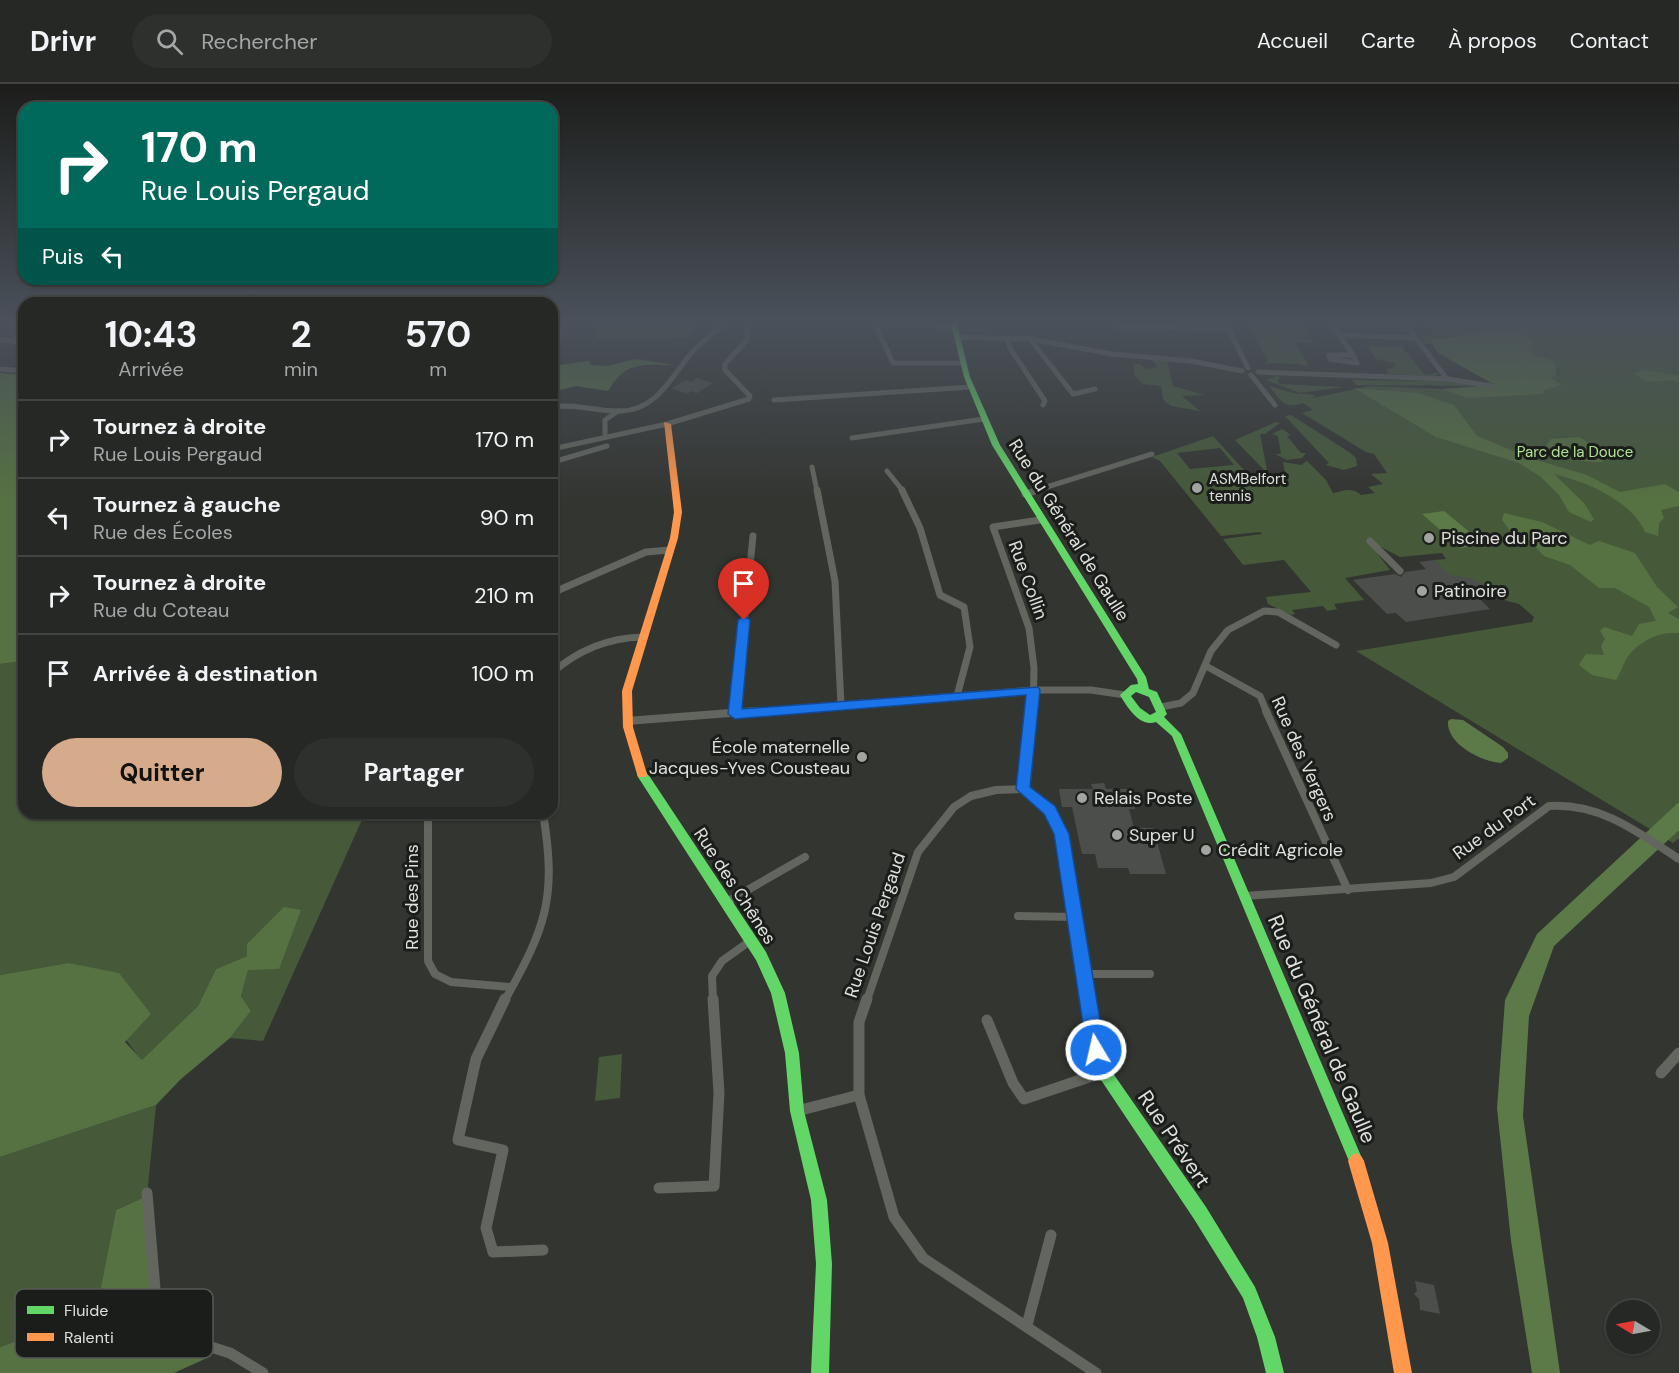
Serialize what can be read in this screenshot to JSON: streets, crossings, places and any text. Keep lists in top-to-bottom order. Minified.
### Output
{"streets":{"street":["Rue du Général de Gaulle","Rue Collin","Rue des Vergers","Rue du Port","Rue des Chênes","Rue des Pins","Rue Louis Pergaud","Rue Prévert"]},"crossings":[["Rue du Général de Gaulle","Rue Collin"],["Rue du Général de Gaulle","Rue du Port"],["Rue des Vergers","Rue du Port"],["Rue Louis Pergaud","Rue Prévert"]],"parks":["Parc de la Douce"],"places":["ASMBelfort tennis","Piscine du Parc","Patinoire","École maternelle Jacques-Yves Cousteau","Relais Poste","Super U","Crédit Agricole"],"legend":["Fluide","Ralenti"],"north":"left","page":{"header":"Drivr","search":"Rechercher","nav":["Accueil","Carte","À propos","Contact"],"turn":["170 m","Rue Louis Pergaud"],"then":"Puis","eta":["10:43","Arrivée","2","min","570","m"],"list":[{"name":"Tournez à droite","note":"Rue Louis Pergaud","value":"170 m"},{"name":"Tournez à gauche","note":"Rue des Écoles","value":"90 m"},{"name":"Tournez à droite","note":"Rue du Coteau","value":"210 m"},{"name":"Arrivée à destination","value":"100 m"}],"buttons":["Quitter","Partager"]}}
